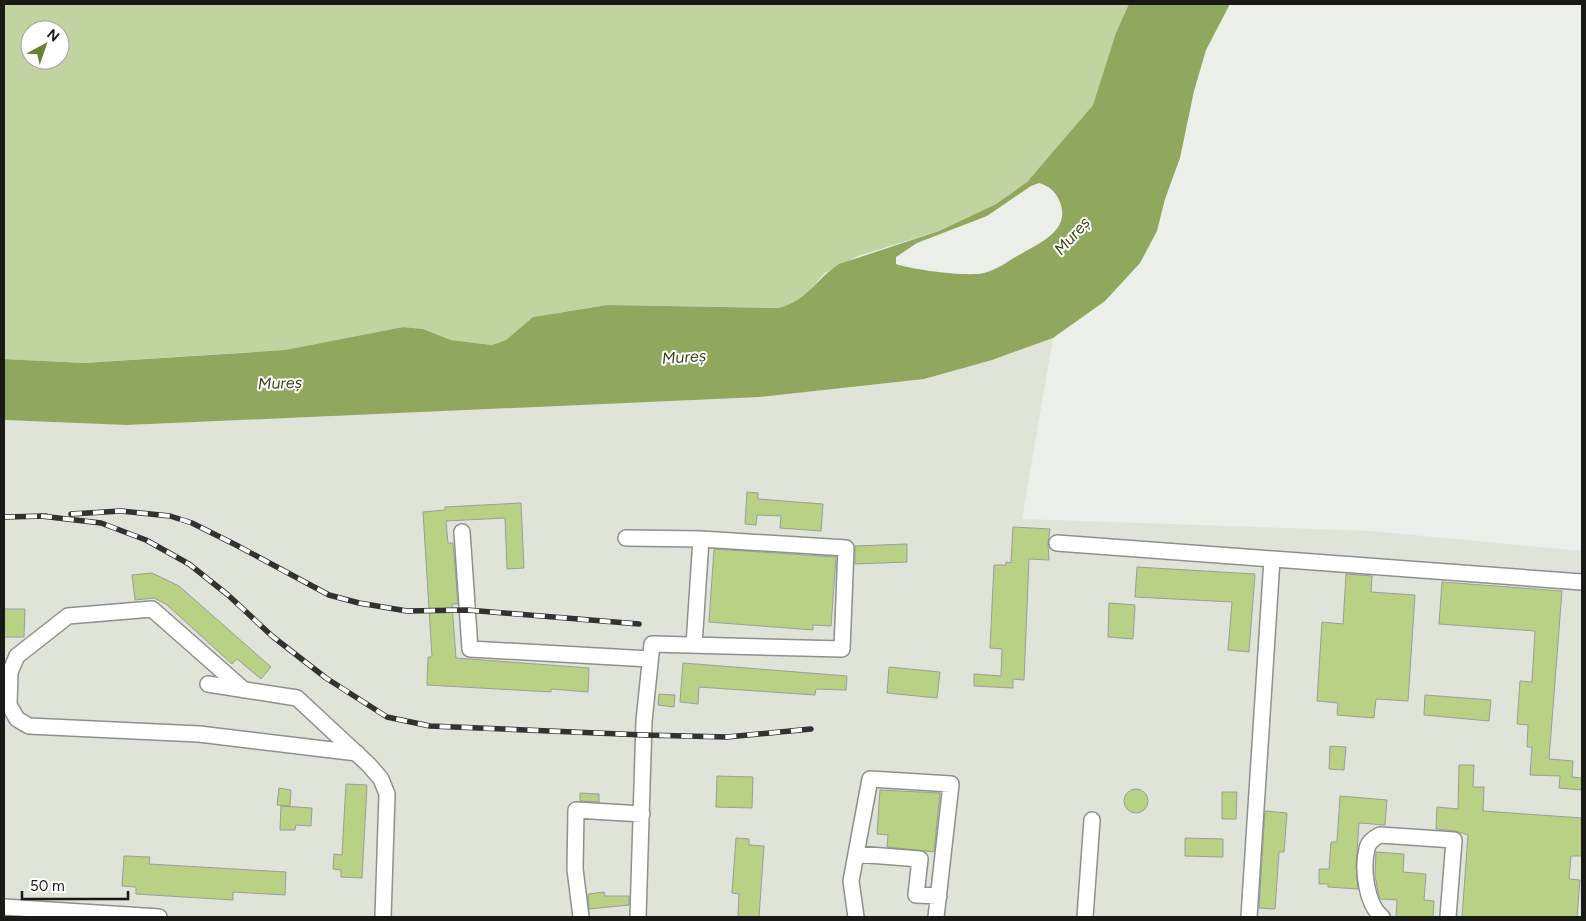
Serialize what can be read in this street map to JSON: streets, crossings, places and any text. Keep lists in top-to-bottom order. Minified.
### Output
{"water":["Mureș"],"scale_bar":"50 m","north":"top right"}
